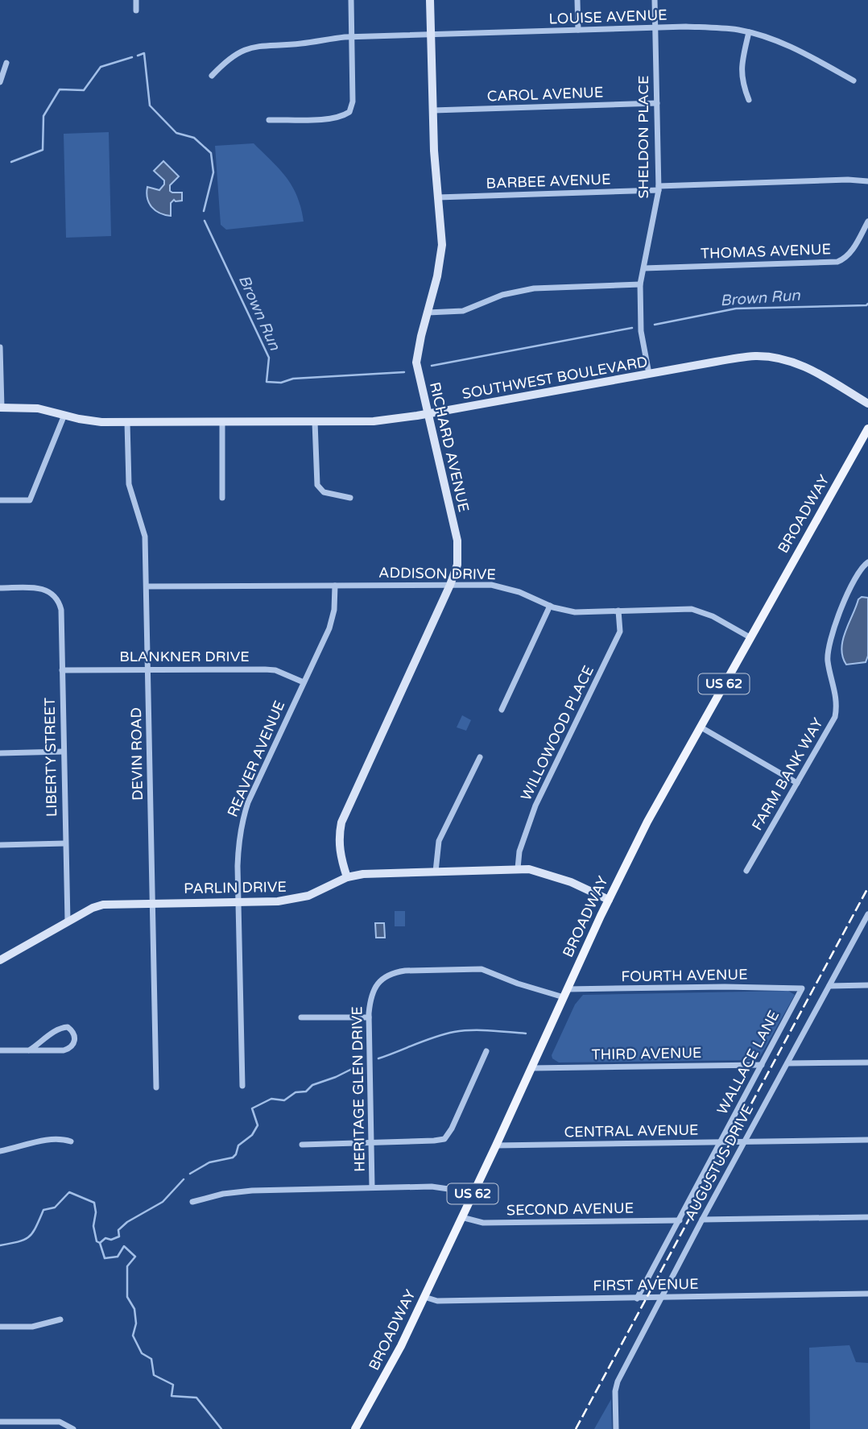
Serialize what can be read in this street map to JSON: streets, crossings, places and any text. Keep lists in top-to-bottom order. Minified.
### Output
{"streets":{"main road":["BROADWAY","US 62"],"street":["LOUISE AVENUE","CAROL AVENUE","SHELDON PLACE","BARBEE AVENUE","THOMAS AVENUE","SOUTHWEST BOULEVARD","RICHARD AVENUE","ADDISON DRIVE","BLANKNER DRIVE","WILLOWOOD PLACE","DEVIN ROAD","LIBERTY STREET","REAVER AVENUE","FARM BANK WAY","PARLIN DRIVE","FOURTH AVENUE","THIRD AVENUE","WALLACE LANE","HERITAGE GLEN DRIVE","CENTRAL AVENUE","AUGUSTUS DRIVE","SECOND AVENUE","FIRST AVENUE"]},"crossings":[["LOUISE AVENUE","SHELDON PLACE"],["LOUISE AVENUE","RICHARD AVENUE"],["CAROL AVENUE","SHELDON PLACE"],["CAROL AVENUE","RICHARD AVENUE"],["SHELDON PLACE","BARBEE AVENUE"],["SHELDON PLACE","THOMAS AVENUE"],["SHELDON PLACE","SOUTHWEST BOULEVARD"],["BARBEE AVENUE","RICHARD AVENUE"],["SOUTHWEST BOULEVARD","RICHARD AVENUE"],["SOUTHWEST BOULEVARD","DEVIN ROAD"],["RICHARD AVENUE","ADDISON DRIVE"],["RICHARD AVENUE","PARLIN DRIVE"],["BROADWAY","ADDISON DRIVE"],["BROADWAY","PARLIN DRIVE"],["BROADWAY","FOURTH AVENUE"],["BROADWAY","THIRD AVENUE"],["BROADWAY","HERITAGE GLEN DRIVE"],["BROADWAY","CENTRAL AVENUE"],["BROADWAY","SECOND AVENUE"],["BROADWAY","FIRST AVENUE"],["ADDISON DRIVE","WILLOWOOD PLACE"],["ADDISON DRIVE","DEVIN ROAD"],["ADDISON DRIVE","REAVER AVENUE"],["BLANKNER DRIVE","DEVIN ROAD"],["BLANKNER DRIVE","LIBERTY STREET"],["BLANKNER DRIVE","REAVER AVENUE"],["WILLOWOOD PLACE","PARLIN DRIVE"],["DEVIN ROAD","PARLIN DRIVE"],["LIBERTY STREET","PARLIN DRIVE"],["REAVER AVENUE","PARLIN DRIVE"],["FOURTH AVENUE","WALLACE LANE"],["FOURTH AVENUE","HERITAGE GLEN DRIVE"],["THIRD AVENUE","WALLACE LANE"],["WALLACE LANE","CENTRAL AVENUE"],["WALLACE LANE","SECOND AVENUE"],["WALLACE LANE","FIRST AVENUE"],["CENTRAL AVENUE","AUGUSTUS DRIVE"],["AUGUSTUS DRIVE","FIRST AVENUE"]],"water":["Brown Run"]}
